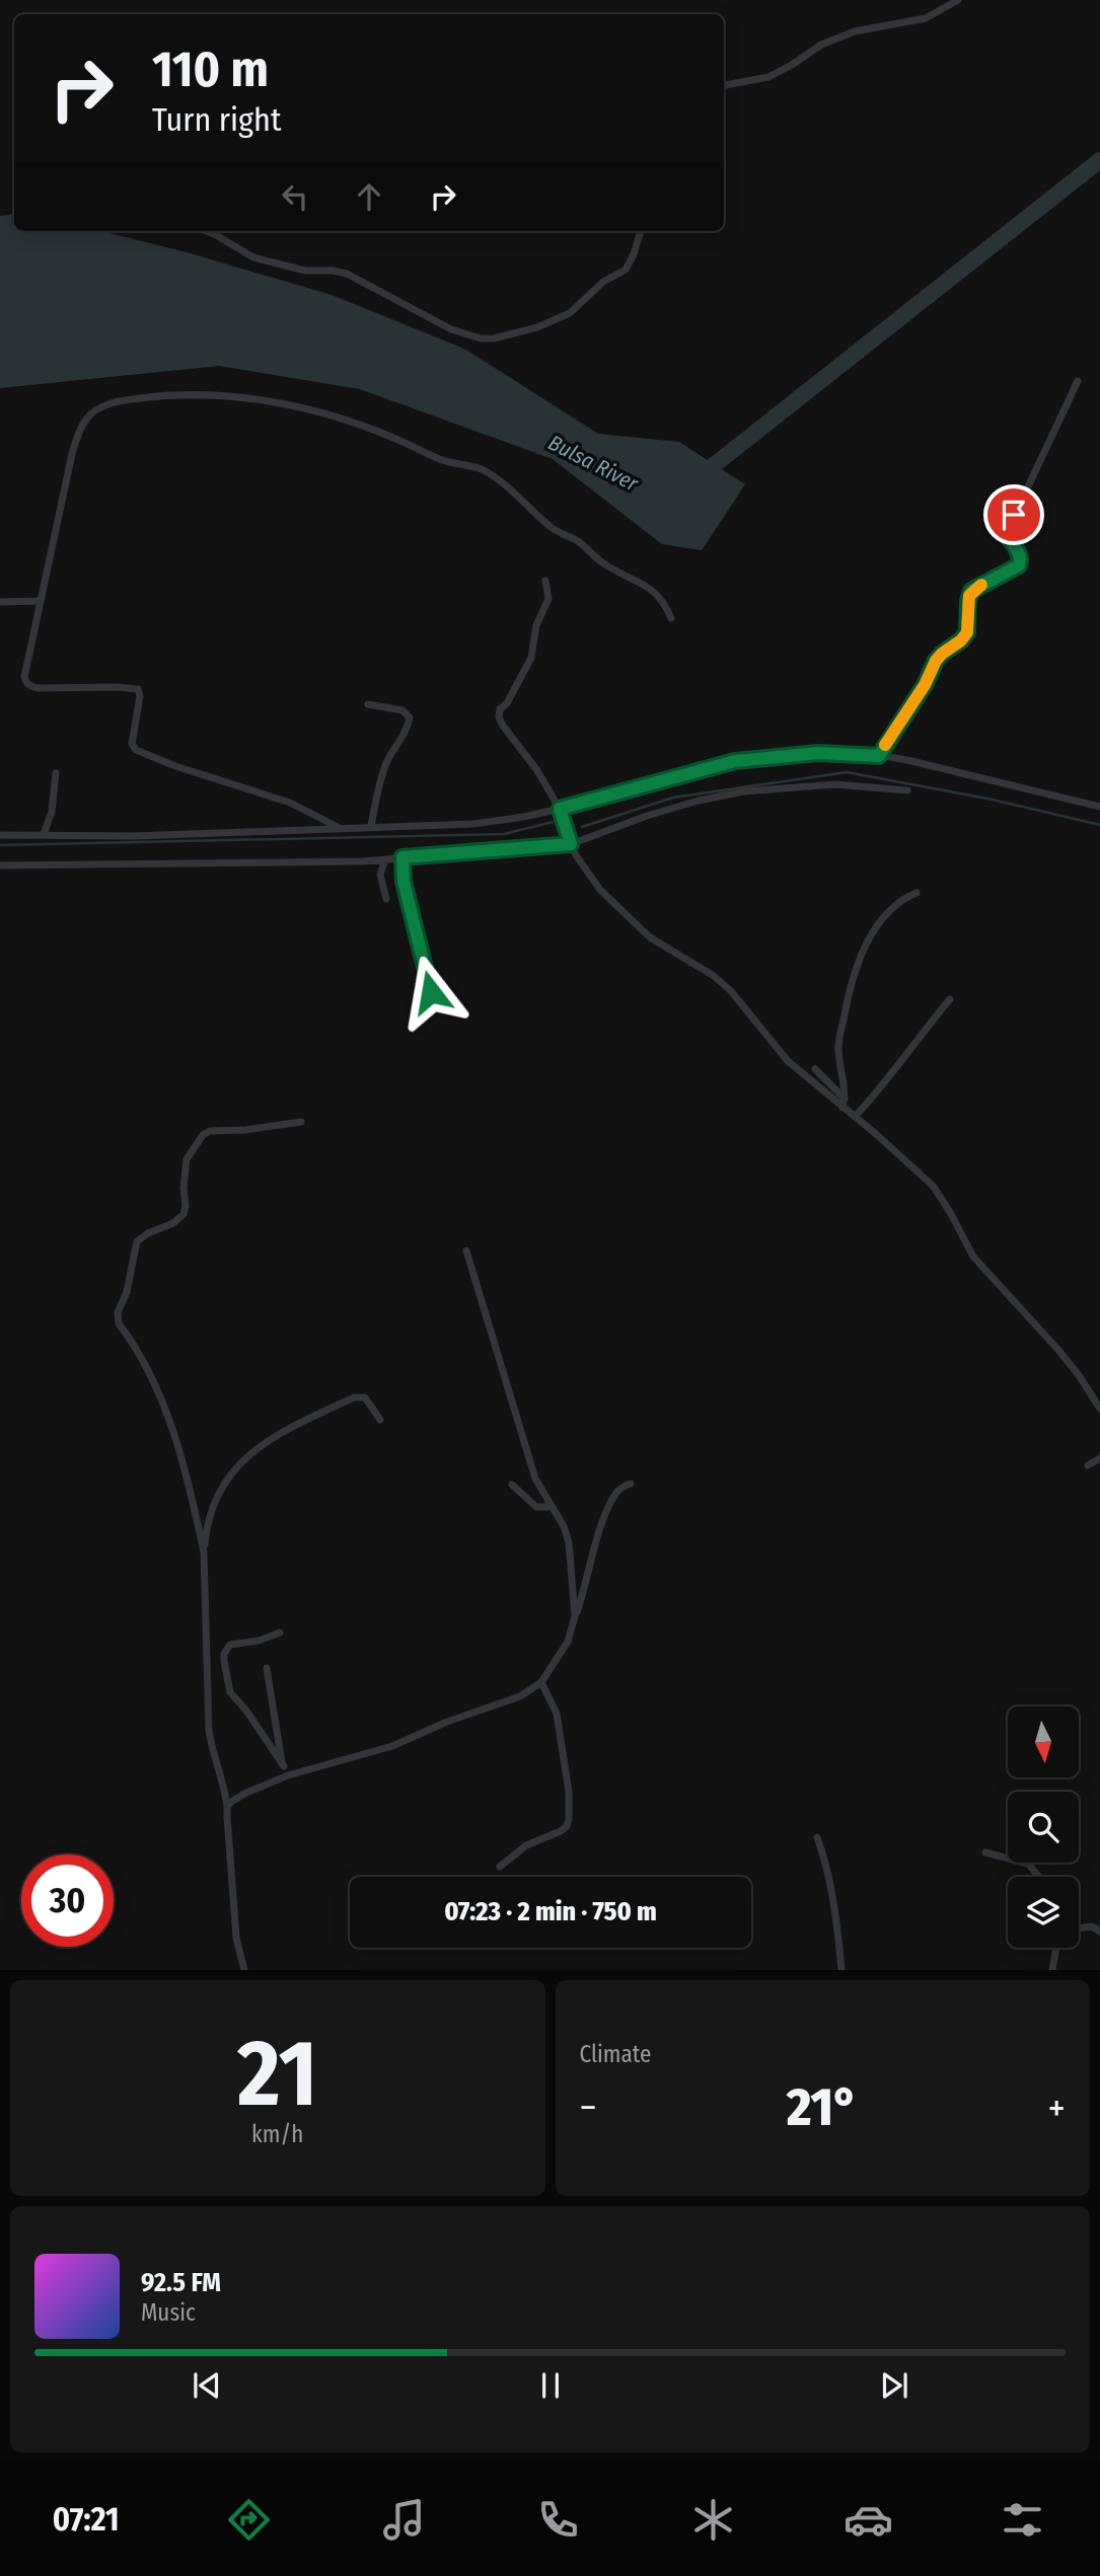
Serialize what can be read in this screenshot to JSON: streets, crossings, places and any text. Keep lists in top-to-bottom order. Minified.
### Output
{"water":["Bulsa River"],"north":"bottom","page":{"turn":["110 m","Turn right"],"limit":"30","trip":"07:23 · 2 min · 750 m","tile":[["21","km/h"],"Climate"],"heat":["−","21°","+"],"song":["92.5 FM","Music"],"tabs":"07:21"}}
